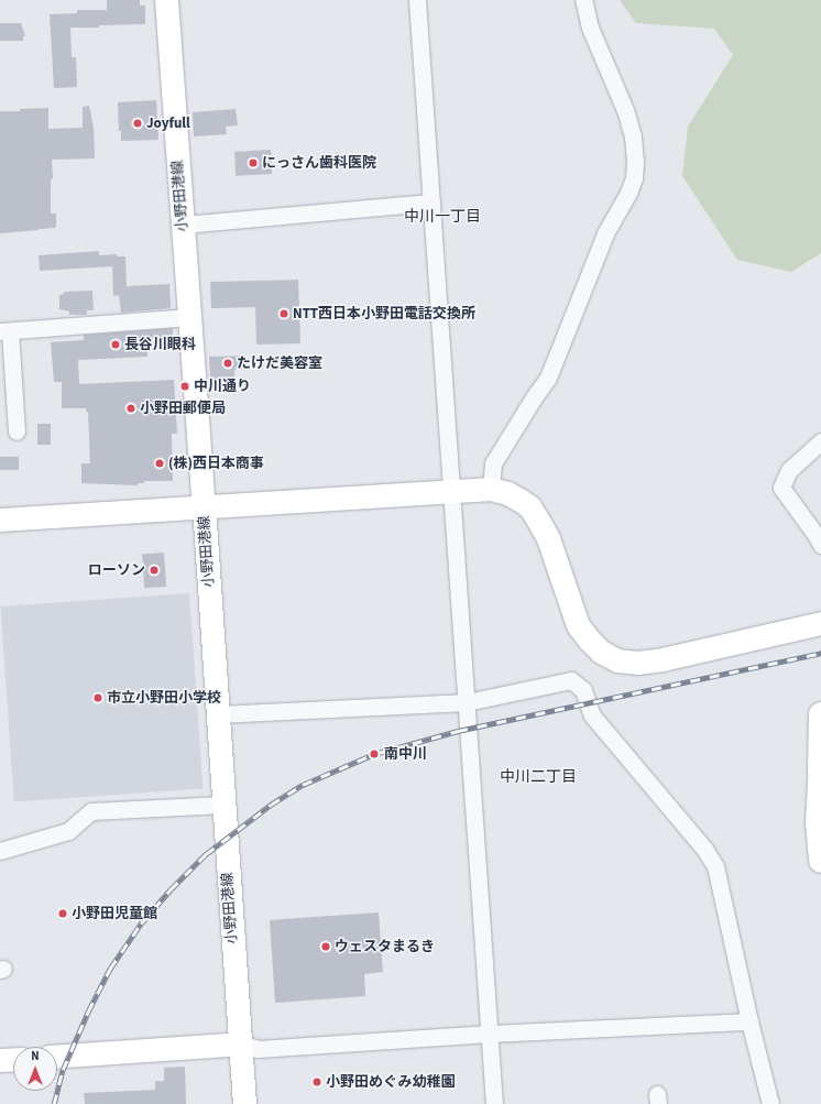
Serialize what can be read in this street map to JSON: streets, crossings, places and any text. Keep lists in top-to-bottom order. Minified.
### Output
{"streets":{"street":["小野田港線"]},"districts":["中川一丁目","中川二丁目"],"places":["Joyfull","にっさん歯科医院","NTT西日本小野田電話交換所","長谷川眼科","たけだ美容室","中川通り","小野田郵便局","(株)西日本商事","ローソン","市立小野田小学校","南中川","小野田児童館","ウェスタまるき","小野田めぐみ幼稚園"],"north":"top"}
